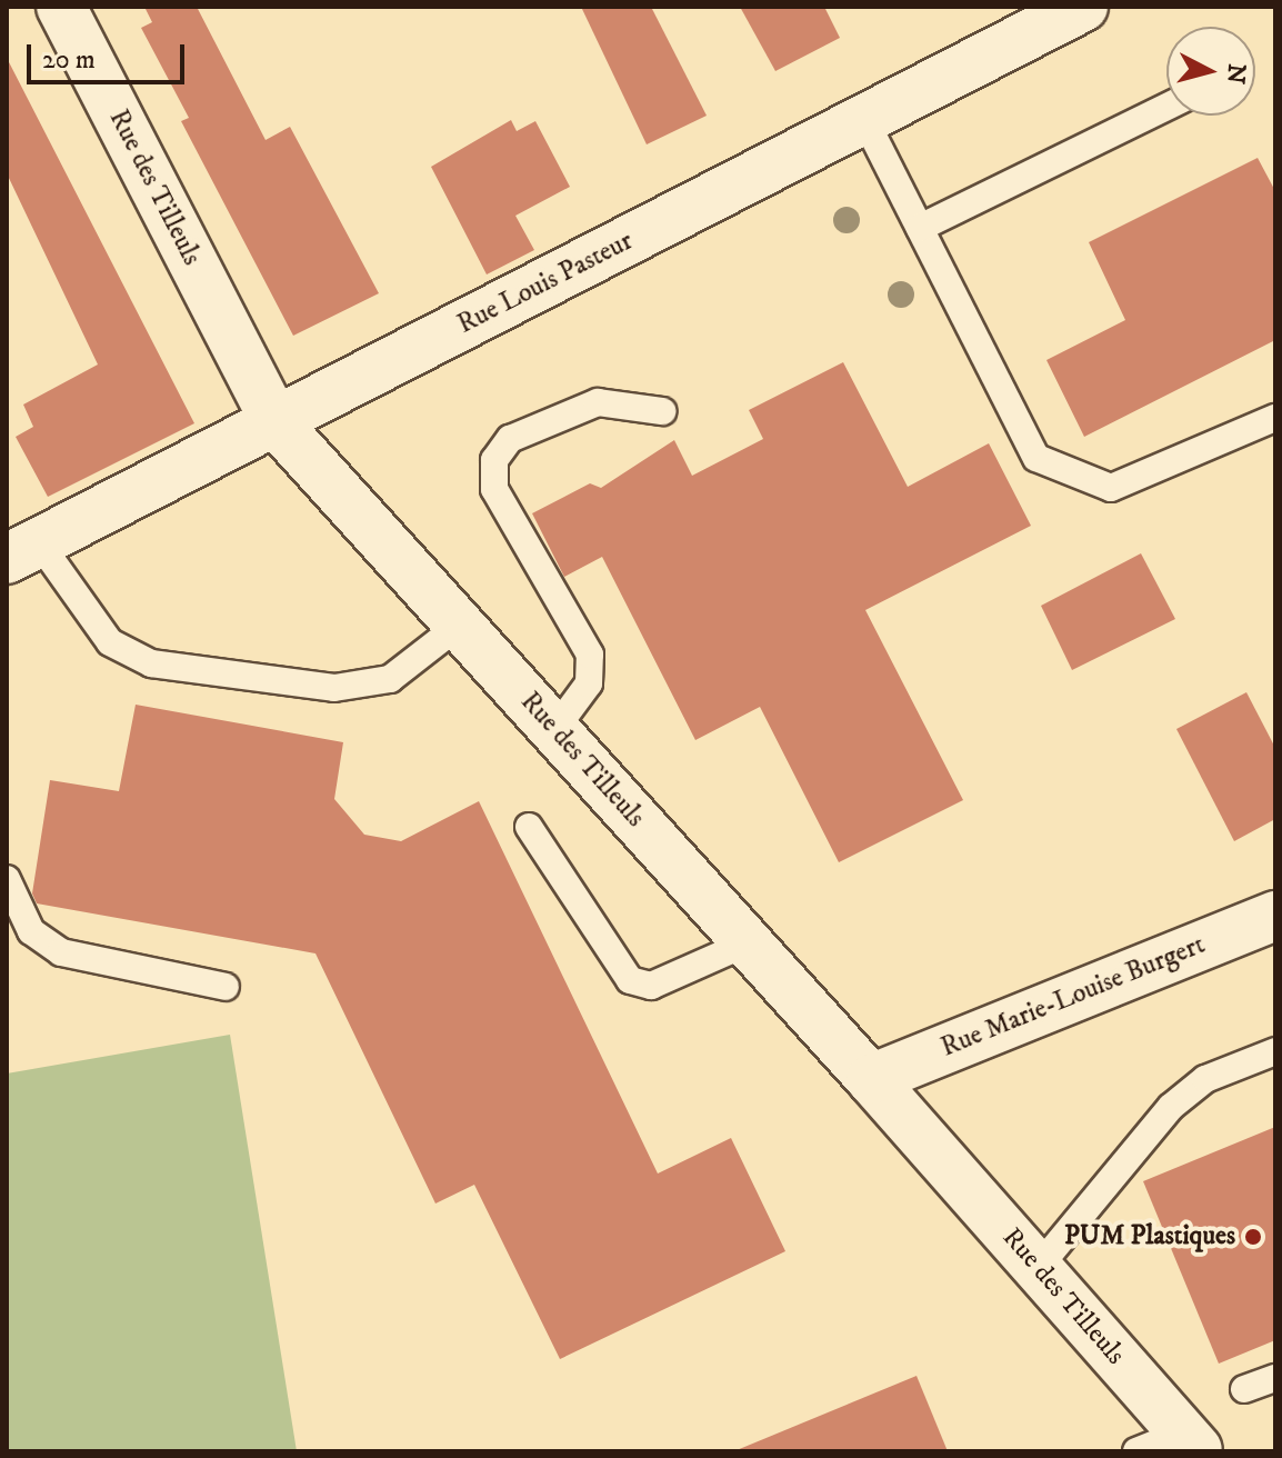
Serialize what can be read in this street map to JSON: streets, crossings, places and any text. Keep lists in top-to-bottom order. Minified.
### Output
{"streets":{"street":["Rue des Tilleuls","Rue Louis Pasteur","Rue Marie-Louise Burgert"]},"crossings":[["Rue des Tilleuls","Rue Louis Pasteur"],["Rue des Tilleuls","Rue Marie-Louise Burgert"]],"places":["PUM Plastiques"],"scale_bar":"20 m","north":"right"}
